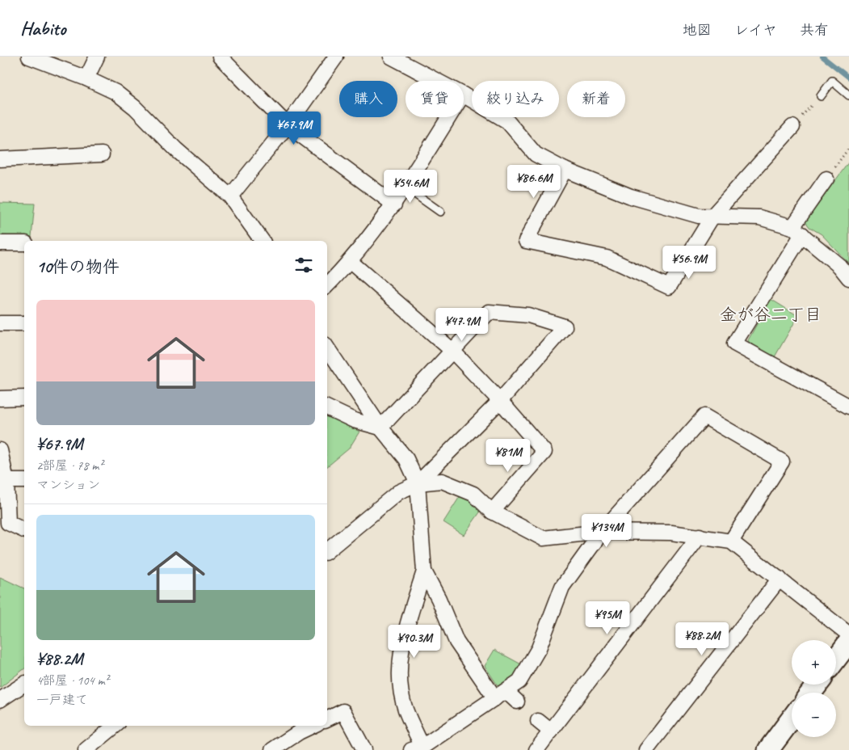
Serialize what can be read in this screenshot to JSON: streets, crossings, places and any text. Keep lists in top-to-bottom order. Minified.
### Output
{"districts":["金が谷二丁目"],"page":{"header":"Habito","nav":["地図","レイヤ","共有"],"chip":["購入","賃貸","絞り込み","新着"],"price":["¥67.9M","¥86.6M","¥54.6M","¥56.9M","¥47.9M","¥81M","¥134M","¥95M","¥88.2M","¥90.3M"],"heading":"10件の物件","list":[{"name":"¥67.9M","note":"2部屋 · 78 m² · マンション"},{"name":"¥88.2M","note":"4部屋 · 104 m² · 一戸建て"}],"map_buttons":["+","−"]}}
